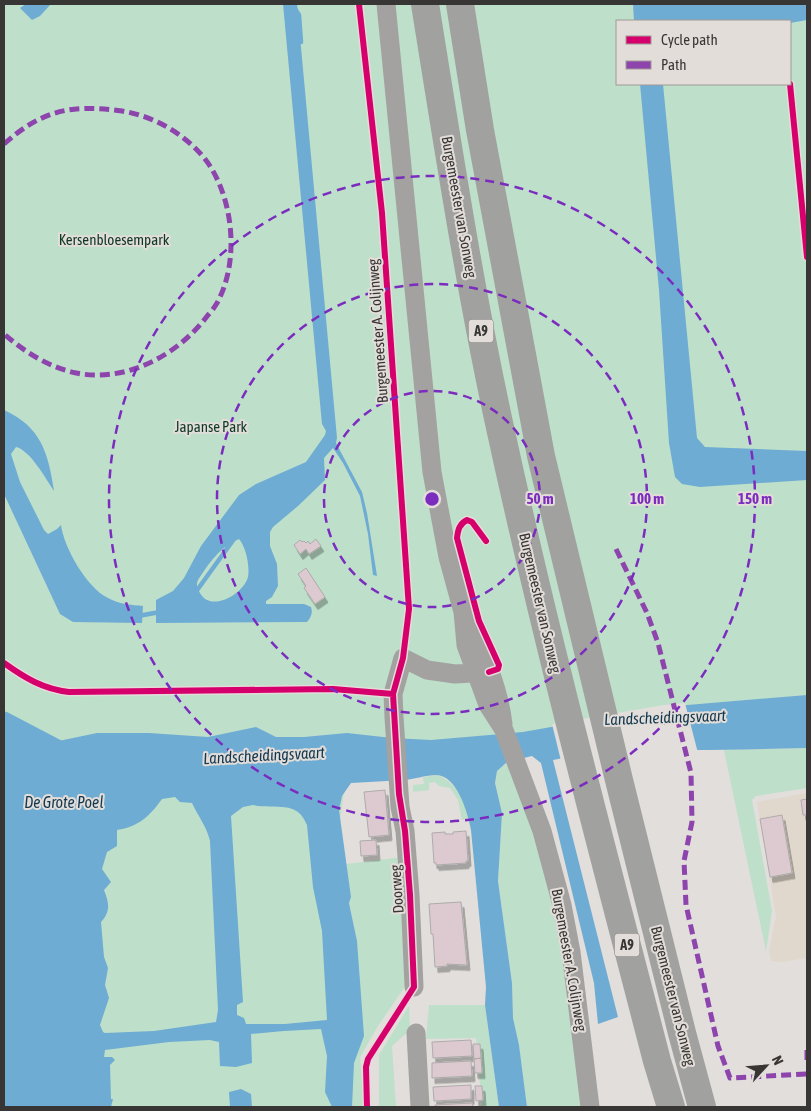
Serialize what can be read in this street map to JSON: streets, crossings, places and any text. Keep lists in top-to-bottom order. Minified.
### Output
{"streets":{"highway":["Burgemeester van Sonweg","A9"],"street":["Burgemeester A. Colijnweg","Doorweg"]},"crossings":[["Burgemeester A. Colijnweg","Doorweg"]],"water":["Landscheidingsvaart","De Grote Poel"],"parks":["Kersenbloesempark","Japanse Park"],"legend":["Cycle path","Path"],"north":"top right","rings":["50 m","100 m","150 m"]}
